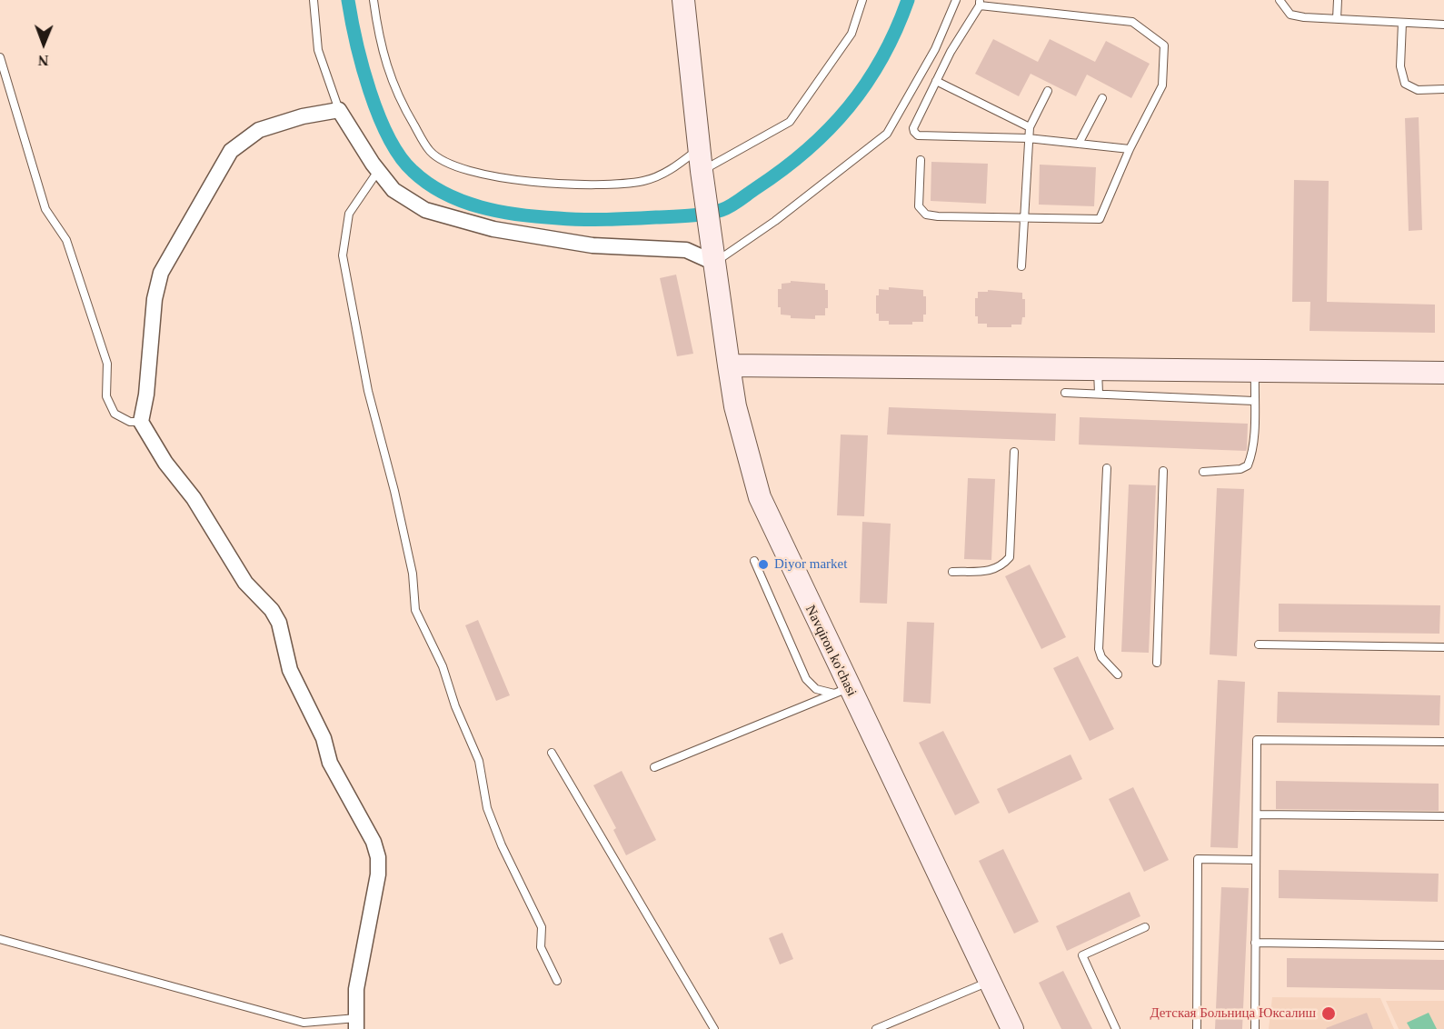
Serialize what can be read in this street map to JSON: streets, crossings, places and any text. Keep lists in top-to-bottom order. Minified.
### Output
{"streets":{"main road":["Navqiron ko'chasi"]},"places":["Diyor market","Детская Больница Юксалиш"],"north":"bottom"}
